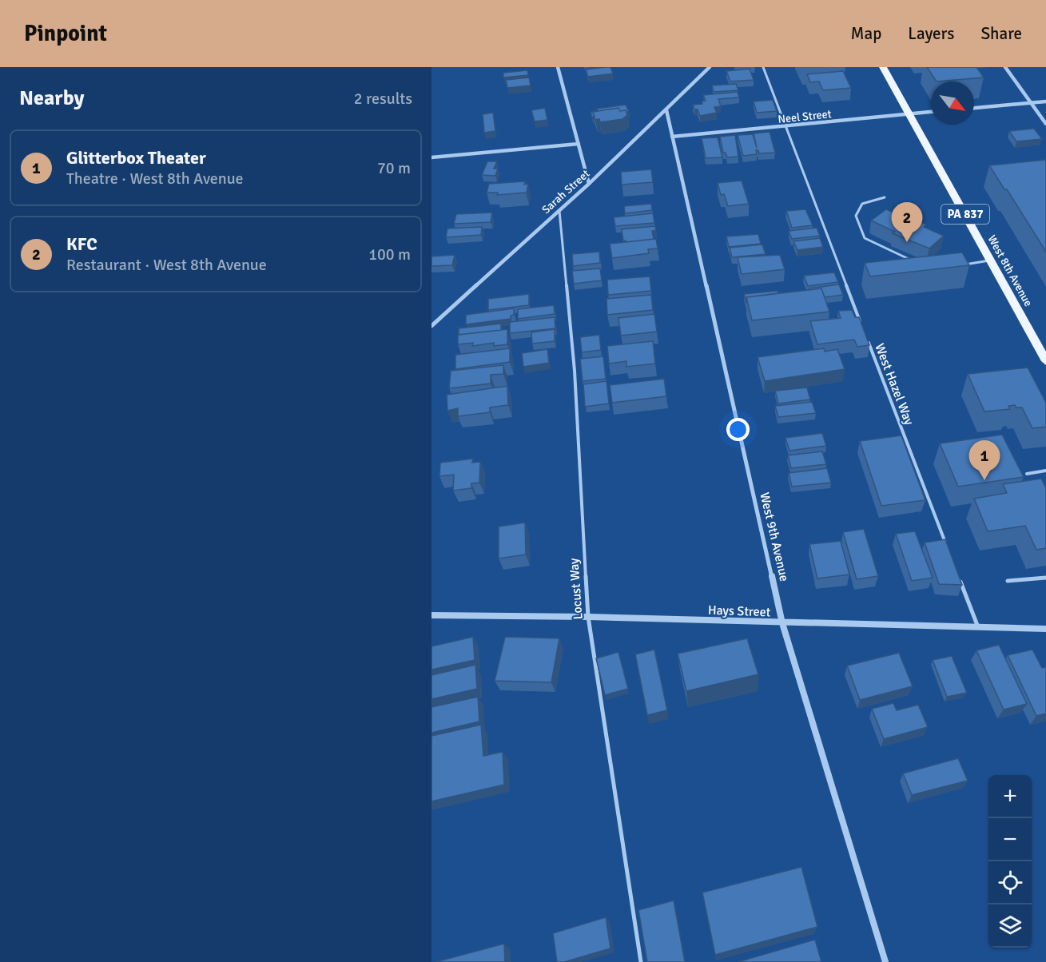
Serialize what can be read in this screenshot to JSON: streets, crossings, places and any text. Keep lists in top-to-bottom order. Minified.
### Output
{"streets":{"main road":["PA 837","West 8th Avenue"],"street":["Neel Street","Sarah Street","West 9th Avenue","Hays Street"],"lane":["West Hazel Way","Locust Way"]},"crossings":[["Neel Street","West 8th Avenue"],["Neel Street","West 9th Avenue"],["Sarah Street","West 9th Avenue"],["Sarah Street","Locust Way"],["West 9th Avenue","Hays Street"],["Locust Way","Hays Street"]],"north":"bottom right","page":{"header":"Pinpoint","nav":["Map","Layers","Share"],"heading":["Nearby","2 results"],"list":[{"mark":"1","name":"Glitterbox Theater","note":"Theatre · West 8th Avenue","value":"70 m"},{"mark":"2","name":"KFC","note":"Restaurant · West 8th Avenue","value":"100 m"}],"pins":["2","1"],"map_buttons":["+","−"]}}
